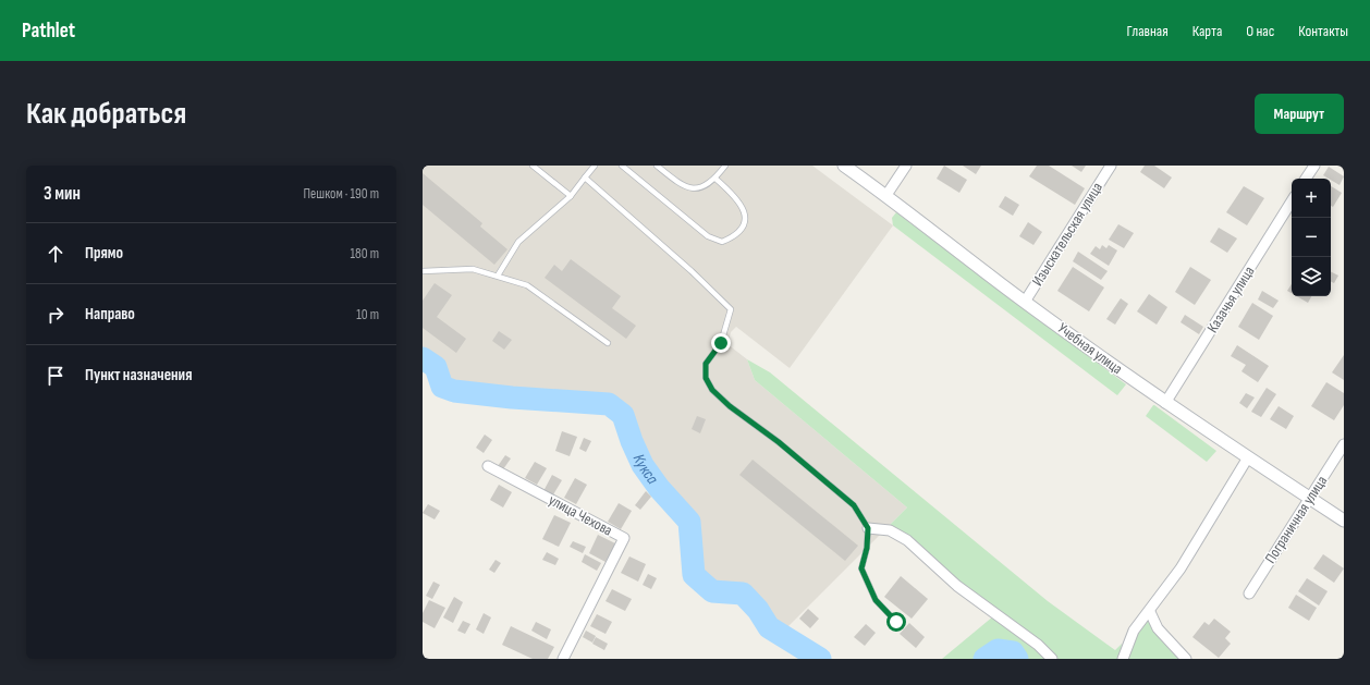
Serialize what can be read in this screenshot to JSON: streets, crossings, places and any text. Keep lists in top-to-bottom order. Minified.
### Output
{"streets":{"street":["Изыскательская улица","Казачья улица","Учебная улица","улица Чехова","Пограничная улица"]},"crossings":[["Изыскательская улица","Учебная улица"],["Казачья улица","Учебная улица"],["Учебная улица","Пограничная улица"]],"water":["Кукса"],"page":{"header":"Pathlet","nav":["Главная","Карта","О нас","Контакты"],"buttons":"Маршрут","title":"Как добраться","heading":["3 мин","Пешком · 190 m"],"map_buttons":["+","−"],"list":[["Прямо","180 m"],["Направо","10 m"],"Пункт назначения"]}}
